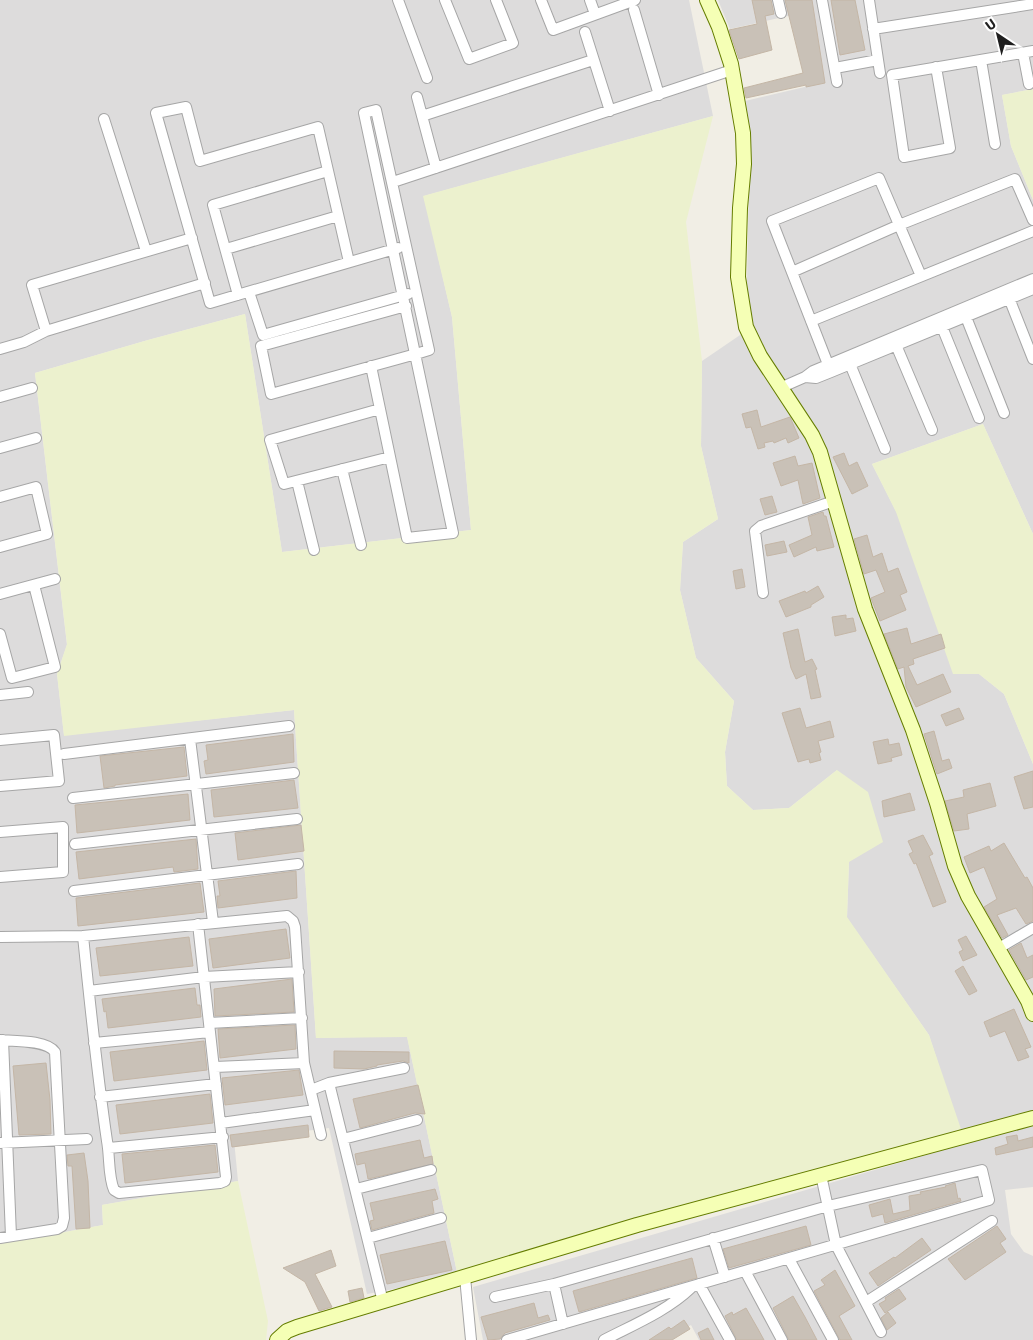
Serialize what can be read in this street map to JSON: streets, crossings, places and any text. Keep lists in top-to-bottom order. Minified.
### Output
{"north":"top left"}
